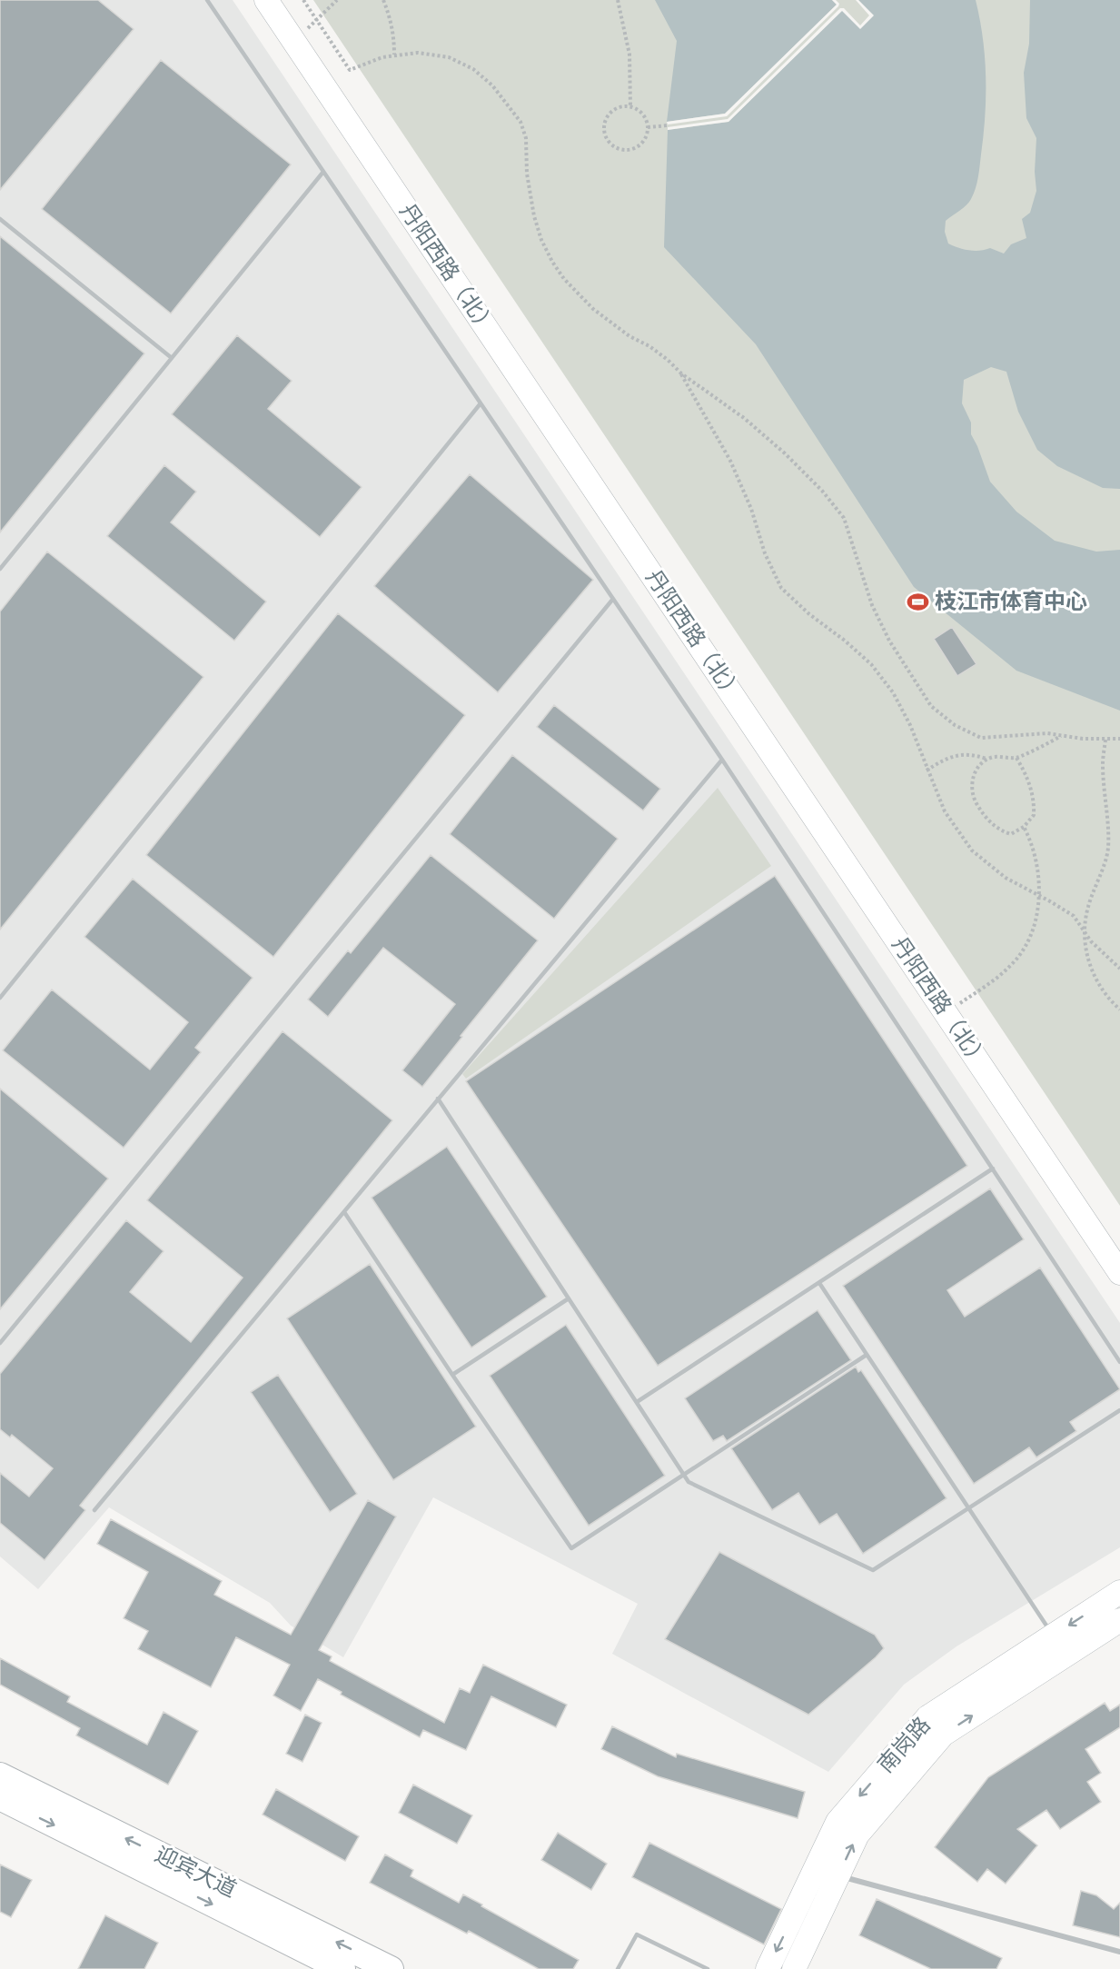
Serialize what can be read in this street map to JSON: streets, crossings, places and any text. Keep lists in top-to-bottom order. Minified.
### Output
{"streets":{"main road":["迎宾大道"],"street":["丹阳西路（北）","南岗路"]},"places":{"sports":["枝江市体育中心"]}}
